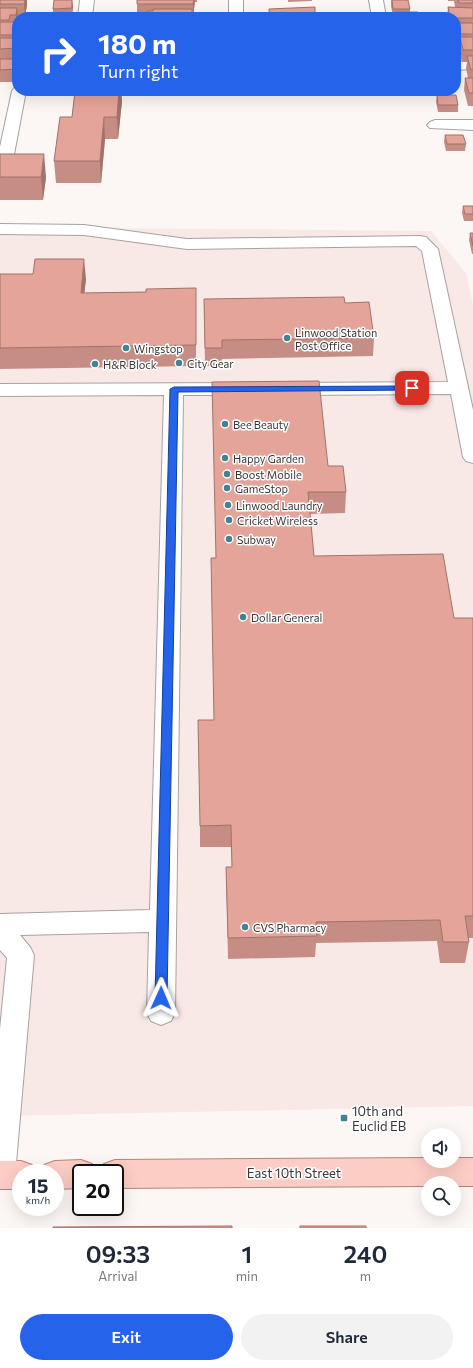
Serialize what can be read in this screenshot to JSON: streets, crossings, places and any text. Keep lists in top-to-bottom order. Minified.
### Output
{"streets":{"main road":["East 10th Street"]},"places":{"other":["Linwood Station Post Office","Wingstop","City Gear","H&R Block","Bee Beauty","Happy Garden","Boost Mobile","GameStop","Linwood Laundry","Cricket Wireless","Subway","Dollar General","CVS Pharmacy"],"transit":["10th and Euclid EB"]},"page":{"turn":["180 m","Turn right"],"speed":"15 km/h","limit":"20","eta":["09:33","Arrival","1","min","240","m"],"buttons":["Exit","Share"]}}
